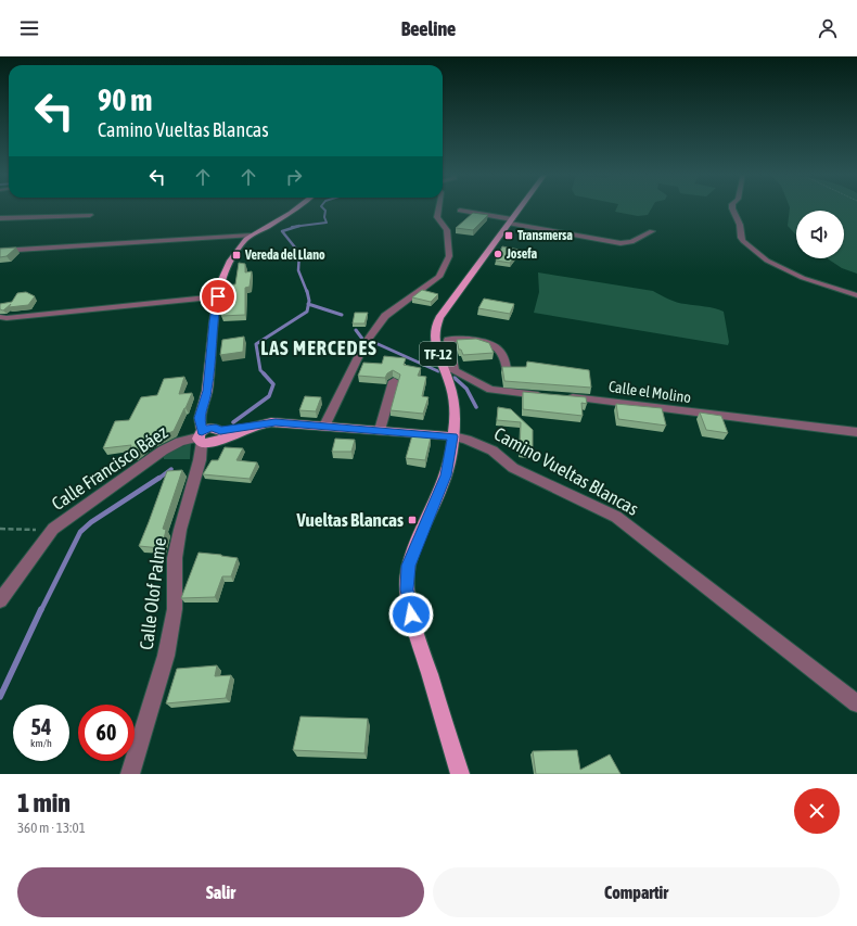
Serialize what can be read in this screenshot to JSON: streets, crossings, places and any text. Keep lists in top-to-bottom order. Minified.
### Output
{"streets":{"main road":["TF-12","Camino Vueltas Blancas"],"street":["Calle el Molino","Calle Francisco Báez","Calle Olof Palme"]},"crossings":[["TF-12","Camino Vueltas Blancas"],["Calle Francisco Báez","Camino Vueltas Blancas"],["Calle Francisco Báez","Calle Olof Palme"],["Camino Vueltas Blancas","Calle Olof Palme"]],"districts":["LAS MERCEDES"],"places":{"transit":["Transmersa","Vereda del Llano","Vueltas Blancas"],"other":["Josefa"]},"page":{"header":"Beeline","turn":["90 m","Camino Vueltas Blancas"],"speed":"54 km/h","limit":"60","heading":["1 min","360 m · 13:01"],"buttons":["Salir","Compartir"]}}
